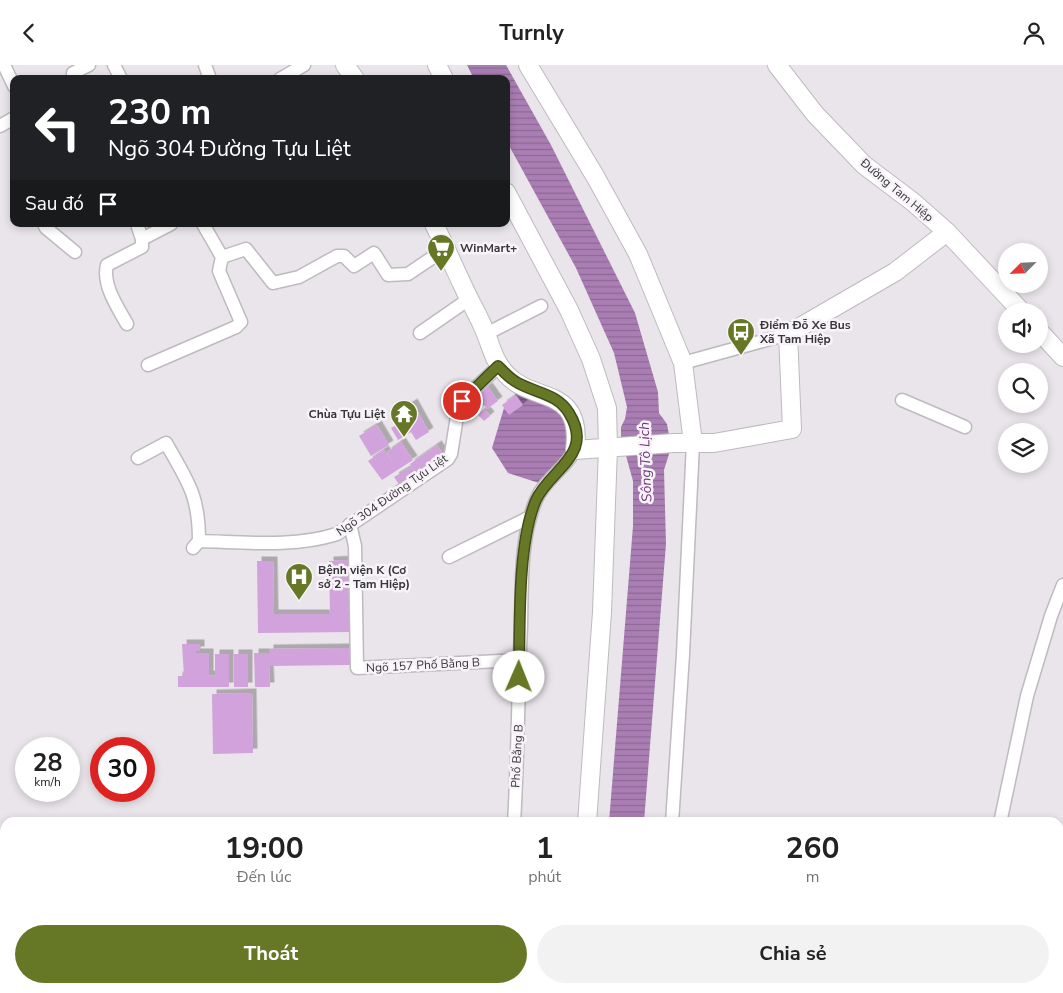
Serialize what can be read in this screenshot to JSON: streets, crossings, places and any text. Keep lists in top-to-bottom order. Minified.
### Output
{"streets":{"street":["Đường Tam Hiệp","Ngõ 304 Đường Tựu Liệt","Ngõ 157 Phố Bằng B","Phố Bằng B"]},"crossings":[["Ngõ 304 Đường Tựu Liệt","Ngõ 157 Phố Bằng B"],["Ngõ 157 Phố Bằng B","Phố Bằng B"]],"water":["Sông Tô Lịch"],"places":{"supermarket":["WinMart+"],"bus stop":["Điểm Đỗ Xe Bus Xã Tam Hiệp"],"temple":["Chùa Tựu Liệt"],"hospital":["Bệnh viện K (Cơ sở 2 - Tam Hiệp)"]},"north":"bottom left","page":{"header":"Turnly","turn":["230 m","Ngõ 304 Đường Tựu Liệt"],"then":"Sau đó","speed":"28 km/h","limit":"30","eta":["19:00","Đến lúc","1","phút","260","m"],"buttons":["Thoát","Chia sẻ"]}}
